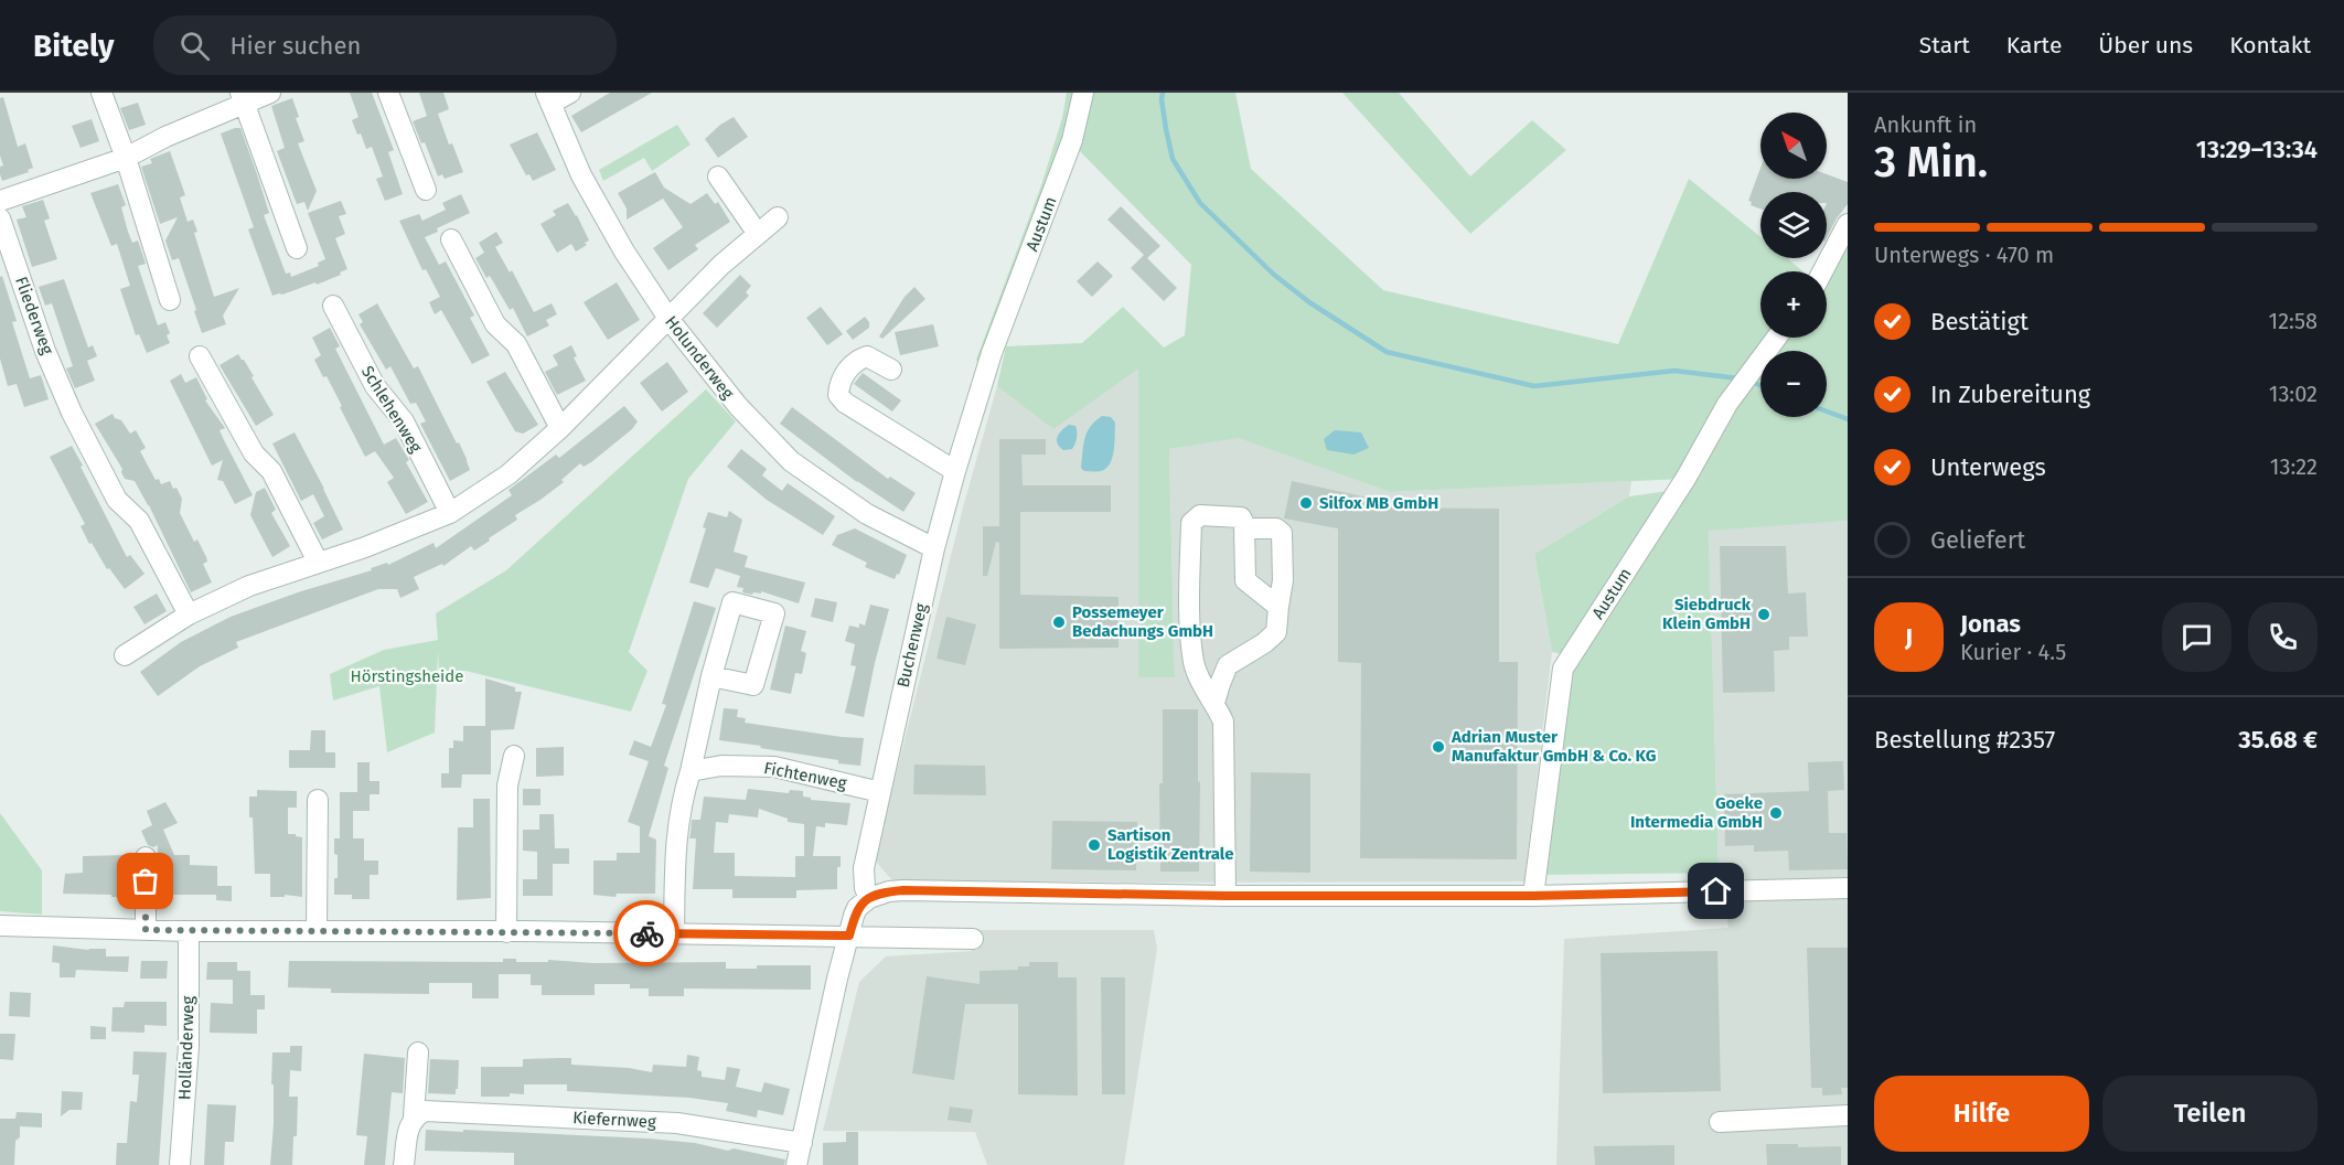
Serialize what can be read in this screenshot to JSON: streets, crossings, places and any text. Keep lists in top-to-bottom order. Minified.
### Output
{"streets":{"street":["Austum","Fliederweg","Holunderweg","Schlehenweg","Buchenweg","Fichtenweg","Holländerweg","Kiefernweg"]},"crossings":[["Austum","Buchenweg"],["Holunderweg","Buchenweg"],["Buchenweg","Fichtenweg"]],"parks":["Hörstingsheide"],"places":["Silfox MB GmbH","Siebdruck Klein GmbH","Possemeyer Bedachungs GmbH","Adrian Muster Manufaktur GmbH & Co. KG","Goeke Intermedia GmbH","Sartison Logistik Zentrale"],"north":"top left","page":{"header":"Bitely","search":"Hier suchen","nav":["Start","Karte","Über uns","Kontakt"],"heading":["3 Min.","Ankunft in","13:29–13:34"],"panel":["Jonas","Kurier · 4.5","Bestellung #2357","35.68 €"],"map_buttons":["+","−"],"bar":"Unterwegs · 470 m","list":[["Bestätigt","12:58"],["In Zubereitung","13:02"],["Unterwegs","13:22"],"Geliefert"],"round":"J","buttons":["Hilfe","Teilen"]}}
